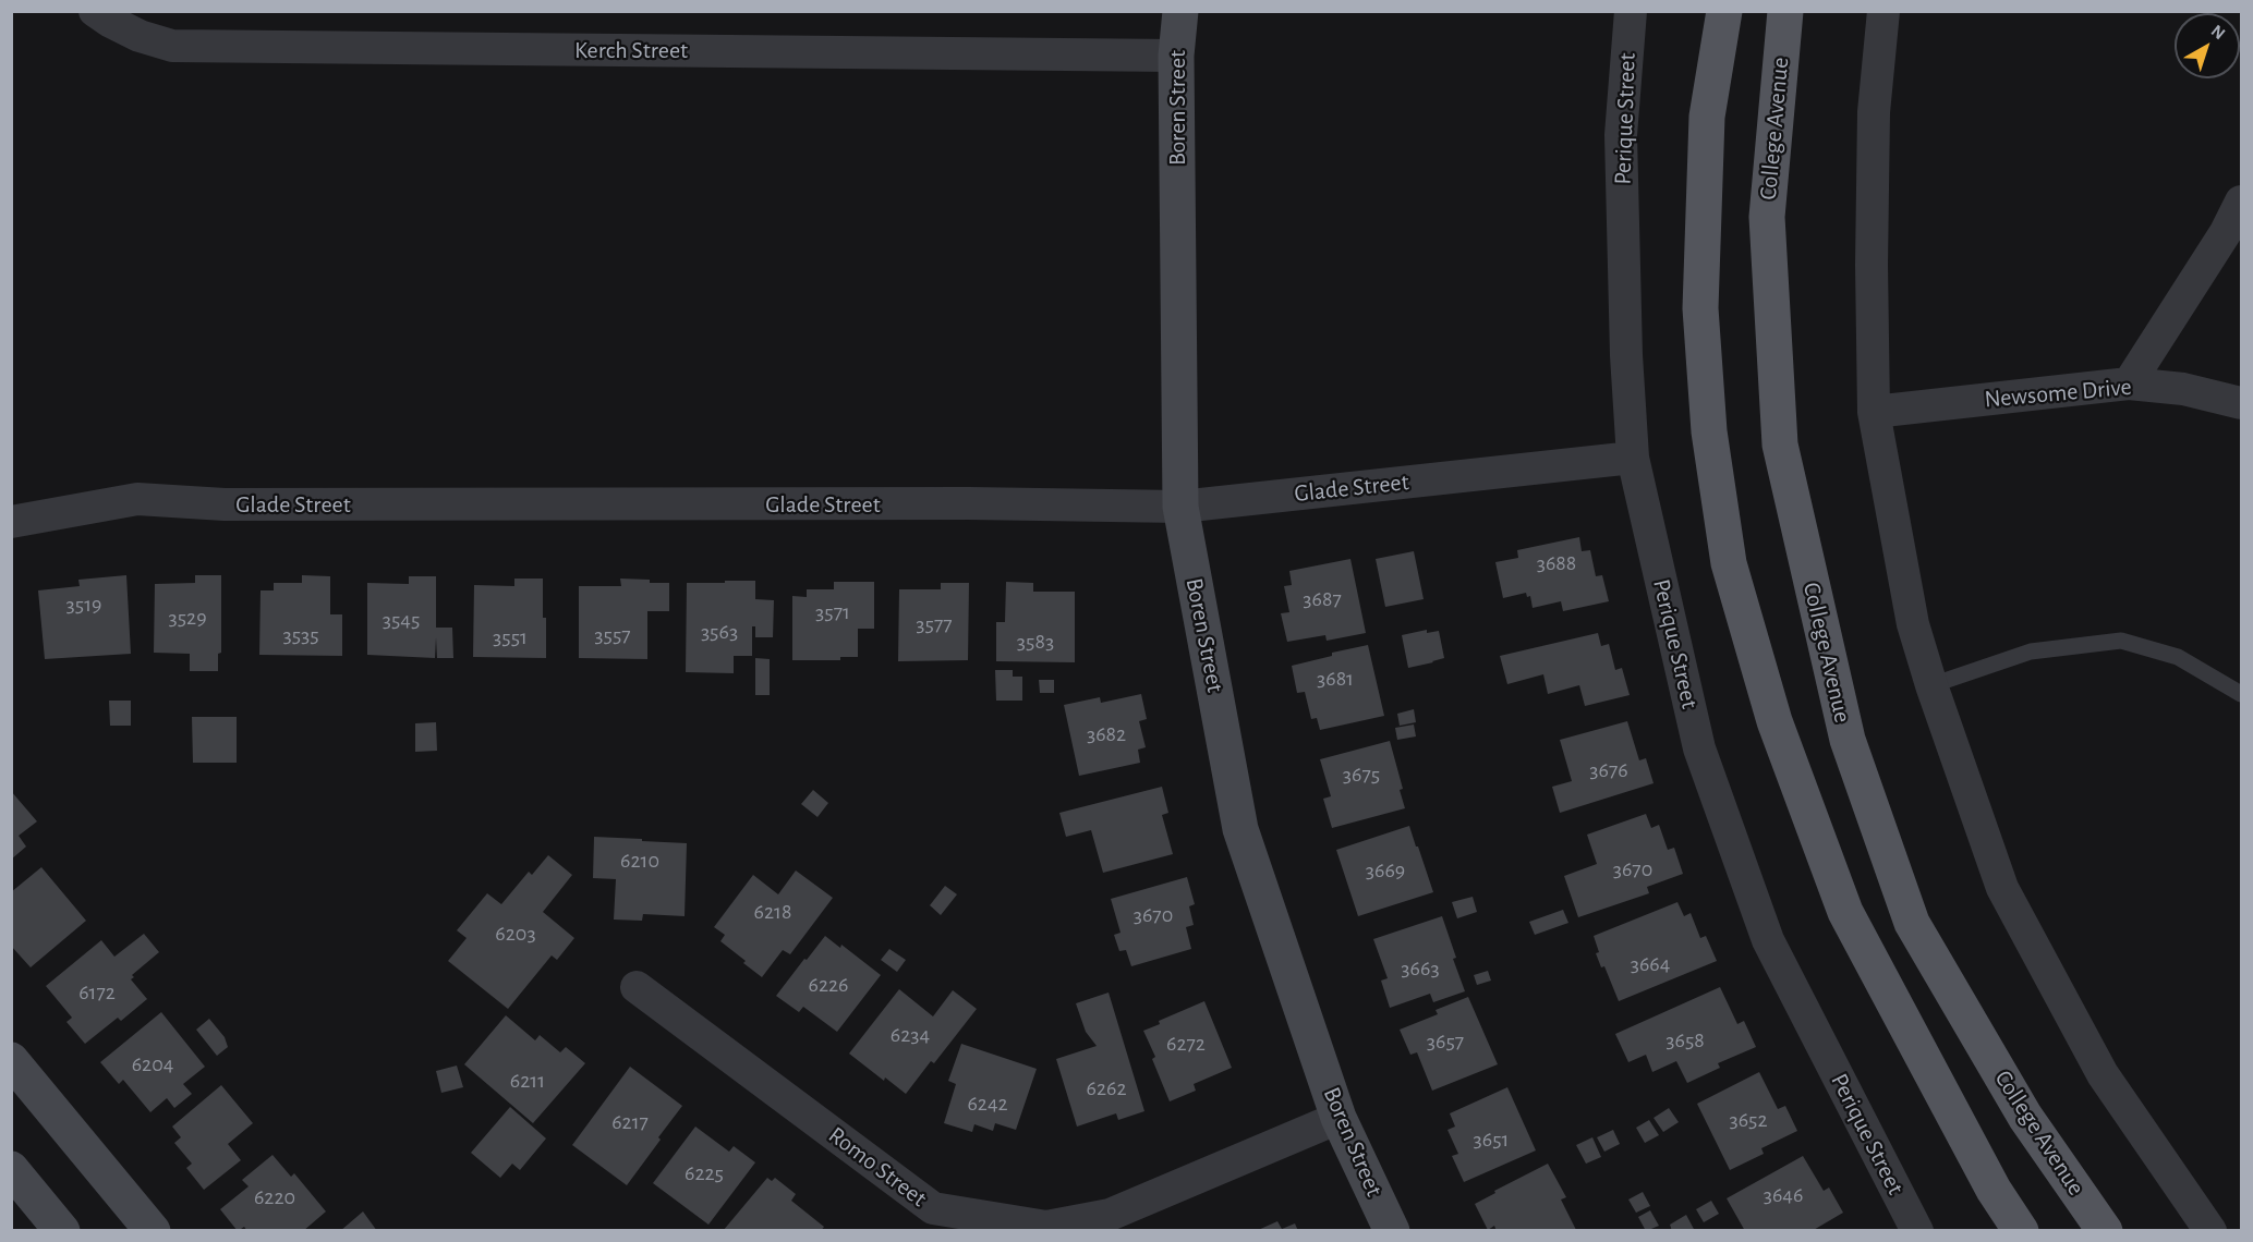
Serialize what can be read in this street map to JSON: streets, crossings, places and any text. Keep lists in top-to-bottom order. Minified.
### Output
{"streets":{"main road":["College Avenue"],"street":["Kerch Street","Boren Street","Perique Street","Newsome Drive","Glade Street","Romo Street"]},"crossings":[["Kerch Street","Boren Street"],["Boren Street","Glade Street"],["Boren Street","Romo Street"],["Perique Street","Glade Street"]],"house_numbers":["3688","3687","3519","3571","3529","3545","3577","3563","3535","3557","3551","3583","3681","3682","3676","3675","6210","3670","3669","6218","3670","6203","3664","3663","6226","6172","6234","3658","3657","6272","6204","6211","6262","6242","3652","6217","3651","6225","3646","6220"],"north":"top right"}
